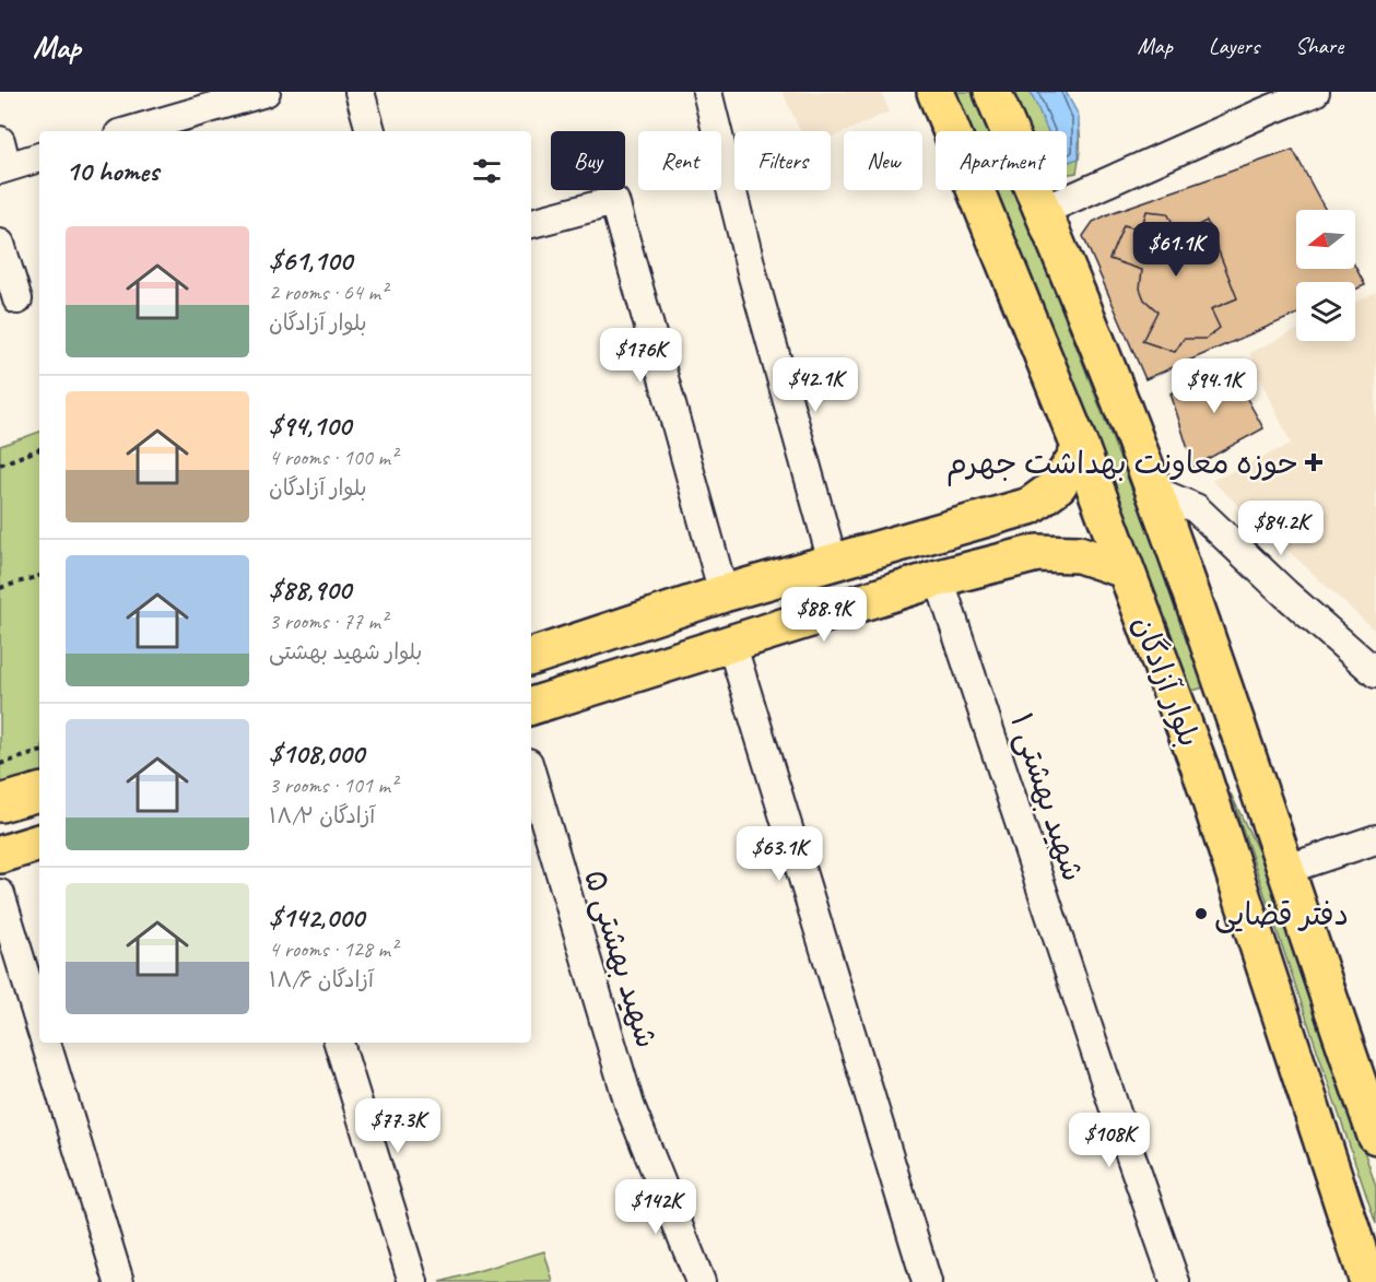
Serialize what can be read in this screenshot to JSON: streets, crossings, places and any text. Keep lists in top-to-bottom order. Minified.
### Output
{"streets":{"main road":["بلوار آزادگان"],"street":["شهید بهشتی ۱","شهید بهشتی ۵"]},"places":{"health":["حوزه معاونت بهداشت جهرم"],"other":["دفتر قضایی"]},"north":"left","page":{"header":"Map","nav":["Map","Layers","Share"],"chip":["Buy","Rent","Filters","New","Apartment"],"heading":"10 homes","list":[{"name":"$61,100","note":"2 rooms · 64 m² · بلوار آزادگان"},{"name":"$94,100","note":"4 rooms · 100 m² · بلوار آزادگان"},{"name":"$88,900","note":"3 rooms · 77 m² · بلوار شهید بهشتی"},{"name":"$108,000","note":"3 rooms · 101 m² · آزادگان ۱۸/۲"},{"name":"$142,000","note":"4 rooms · 128 m² · آزادگان ۱۸/۶"}],"price":["$61.1K","$176K","$42.1K","$94.1K","$84.2K","$88.9K","$63.1K","$77.3K","$108K","$142K"]}}
